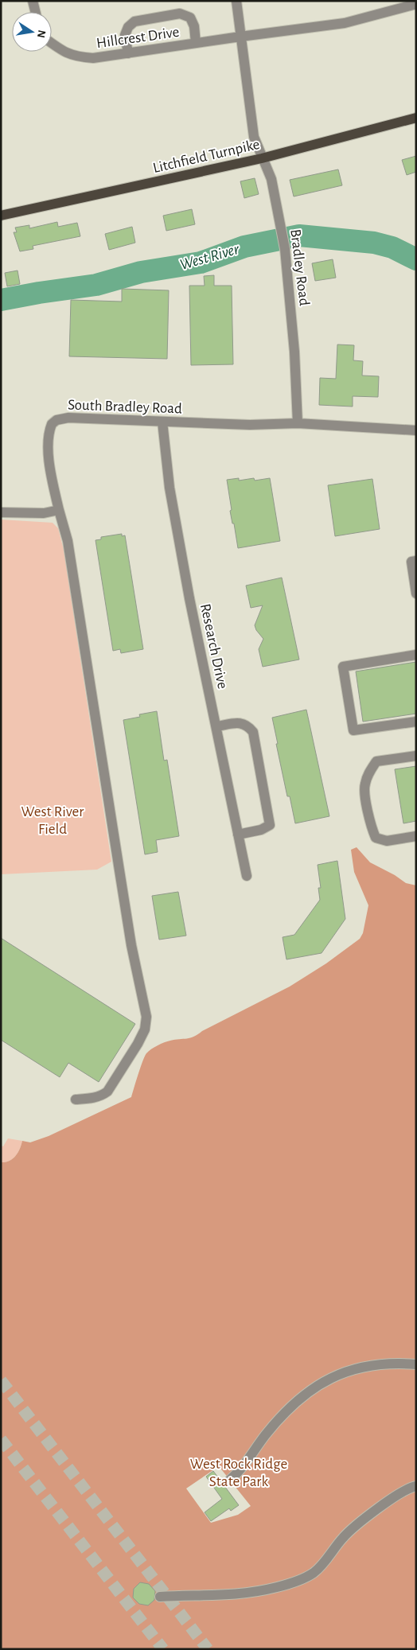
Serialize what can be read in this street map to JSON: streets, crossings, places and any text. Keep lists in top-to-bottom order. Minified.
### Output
{"streets":{"main road":["Litchfield Turnpike"],"street":["Hillcrest Drive","Bradley Road","South Bradley Road","Research Drive"]},"crossings":[["Hillcrest Drive","Bradley Road"],["Litchfield Turnpike","Bradley Road"],["Bradley Road","South Bradley Road"],["South Bradley Road","Research Drive"]],"water":["West River"],"parks":["West River Field","West Rock Ridge State Park"],"north":"right"}
